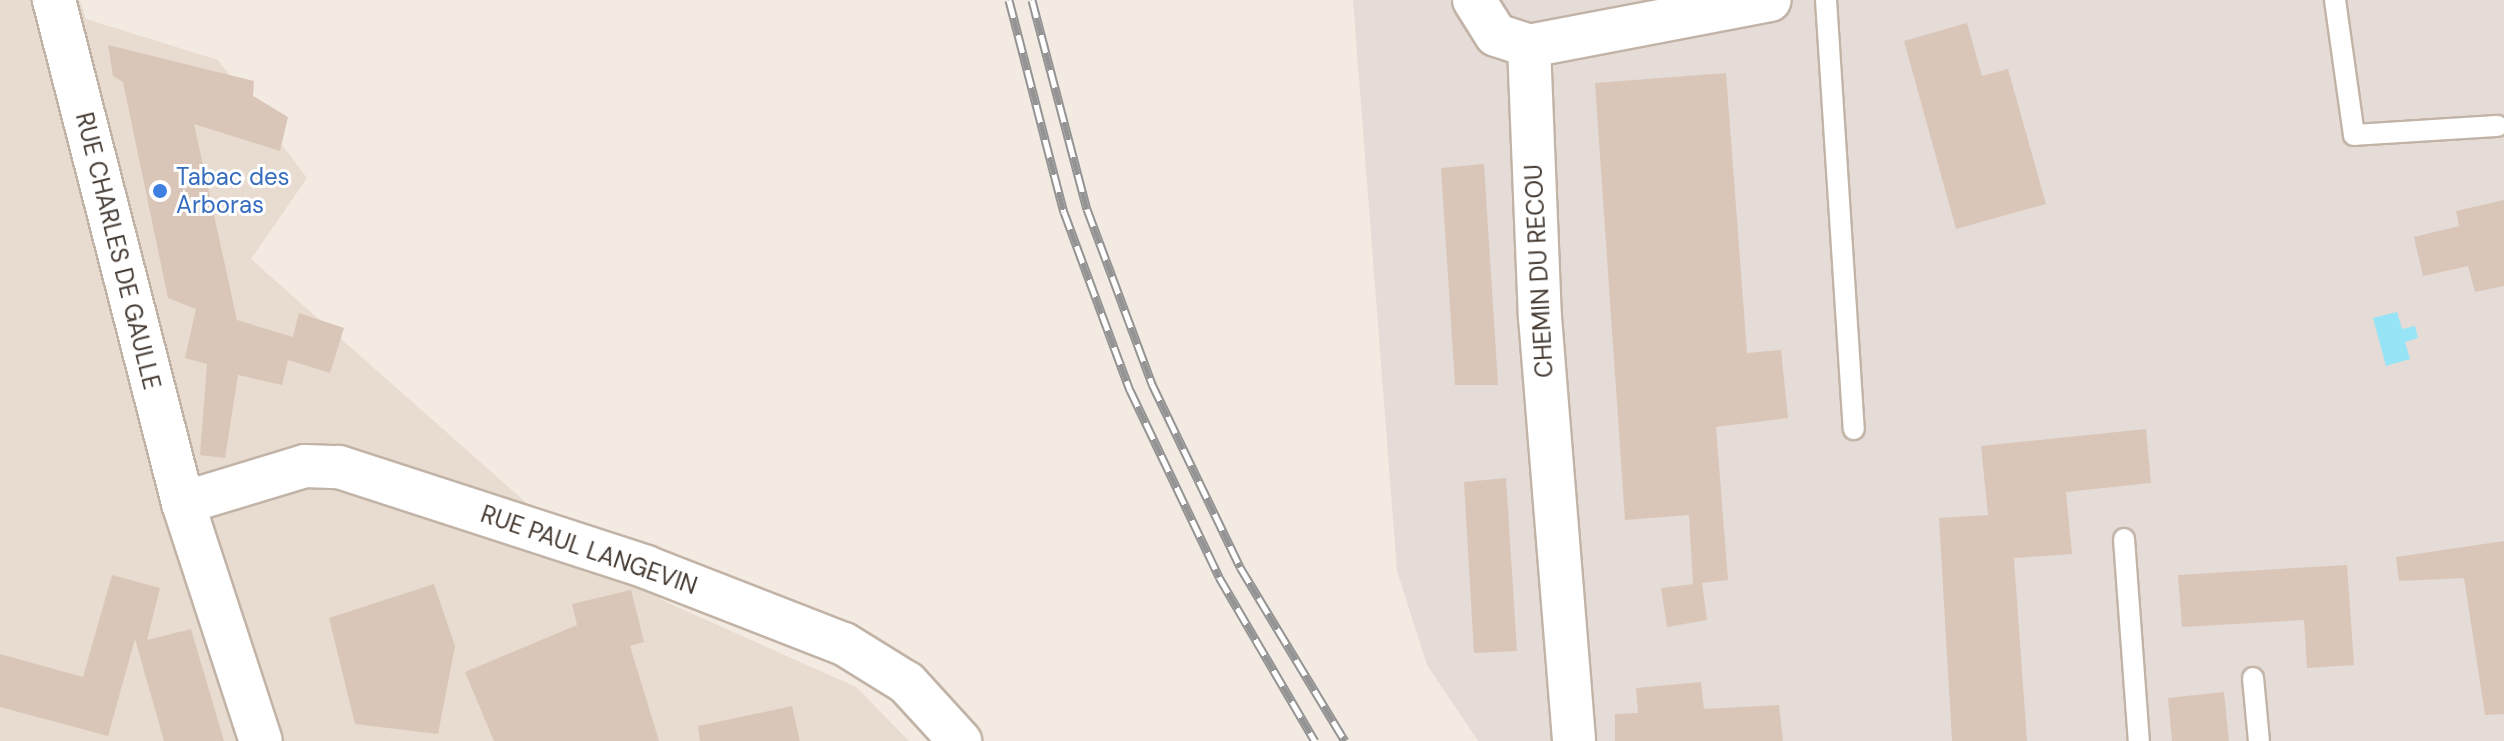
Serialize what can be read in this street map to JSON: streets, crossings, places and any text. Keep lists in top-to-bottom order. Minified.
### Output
{"streets":{"street":["RUE CHARLES DE GAULLE","CHEMIN DU RECOU","RUE PAUL LANGEVIN"]},"crossings":[["RUE CHARLES DE GAULLE","RUE PAUL LANGEVIN"]],"places":["Tabac des Arboras"]}
